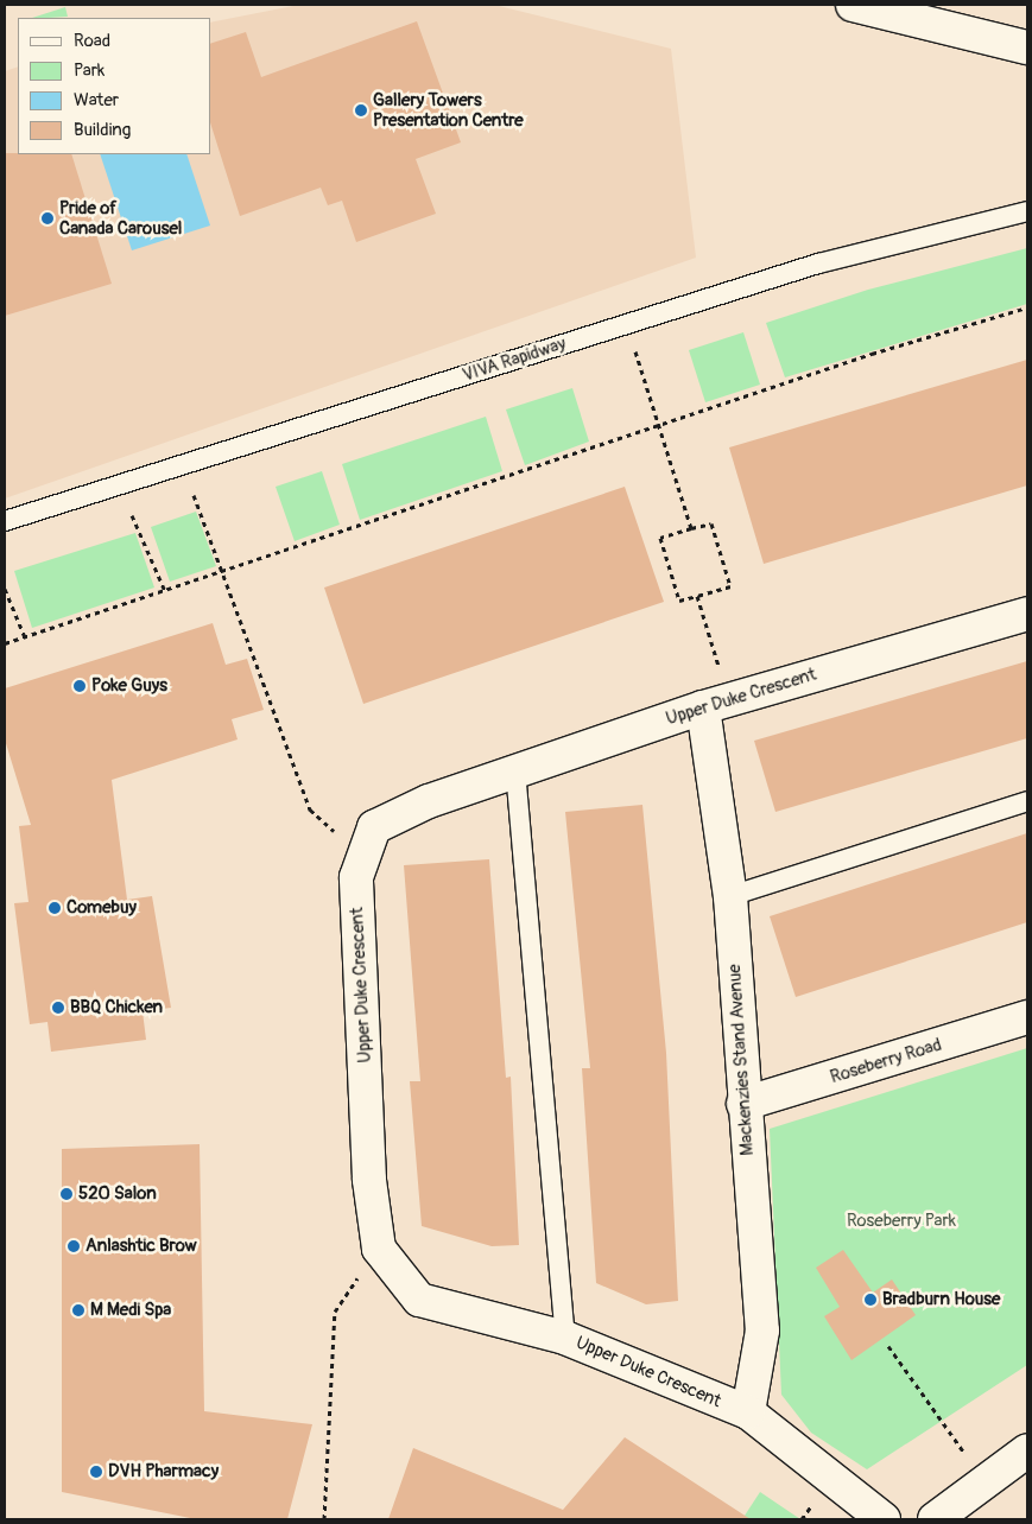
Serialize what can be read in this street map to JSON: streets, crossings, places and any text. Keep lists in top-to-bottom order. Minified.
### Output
{"streets":{"street":["Upper Duke Crescent","Mackenzies Stand Avenue","Roseberry Road"],"lane":["VIVA Rapidway"]},"crossings":[["Upper Duke Crescent","Mackenzies Stand Avenue"],["Mackenzies Stand Avenue","Roseberry Road"]],"parks":["Roseberry Park"],"places":["Gallery Towers Presentation Centre","Pride of Canada Carousel","Poke Guys","Comebuy","BBQ Chicken","520 Salon","Anlashtic Brow","Bradburn House","M Medi Spa","DVH Pharmacy"],"legend":["Road","Park","Water","Building"]}
